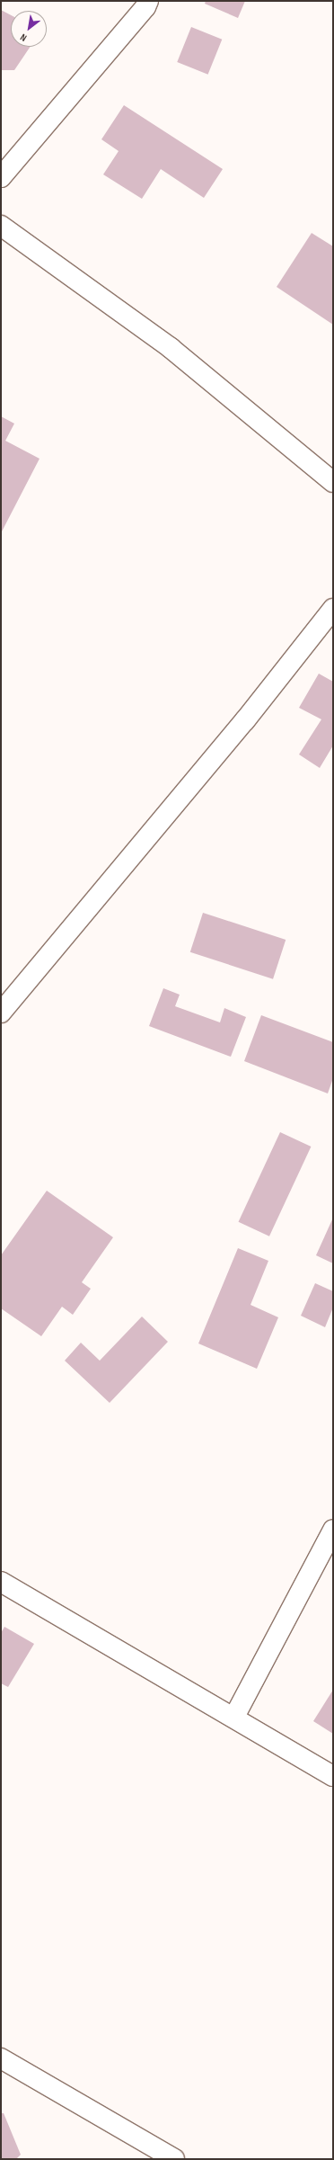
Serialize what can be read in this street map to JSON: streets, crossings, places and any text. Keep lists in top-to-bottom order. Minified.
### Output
{"north":"bottom left"}
